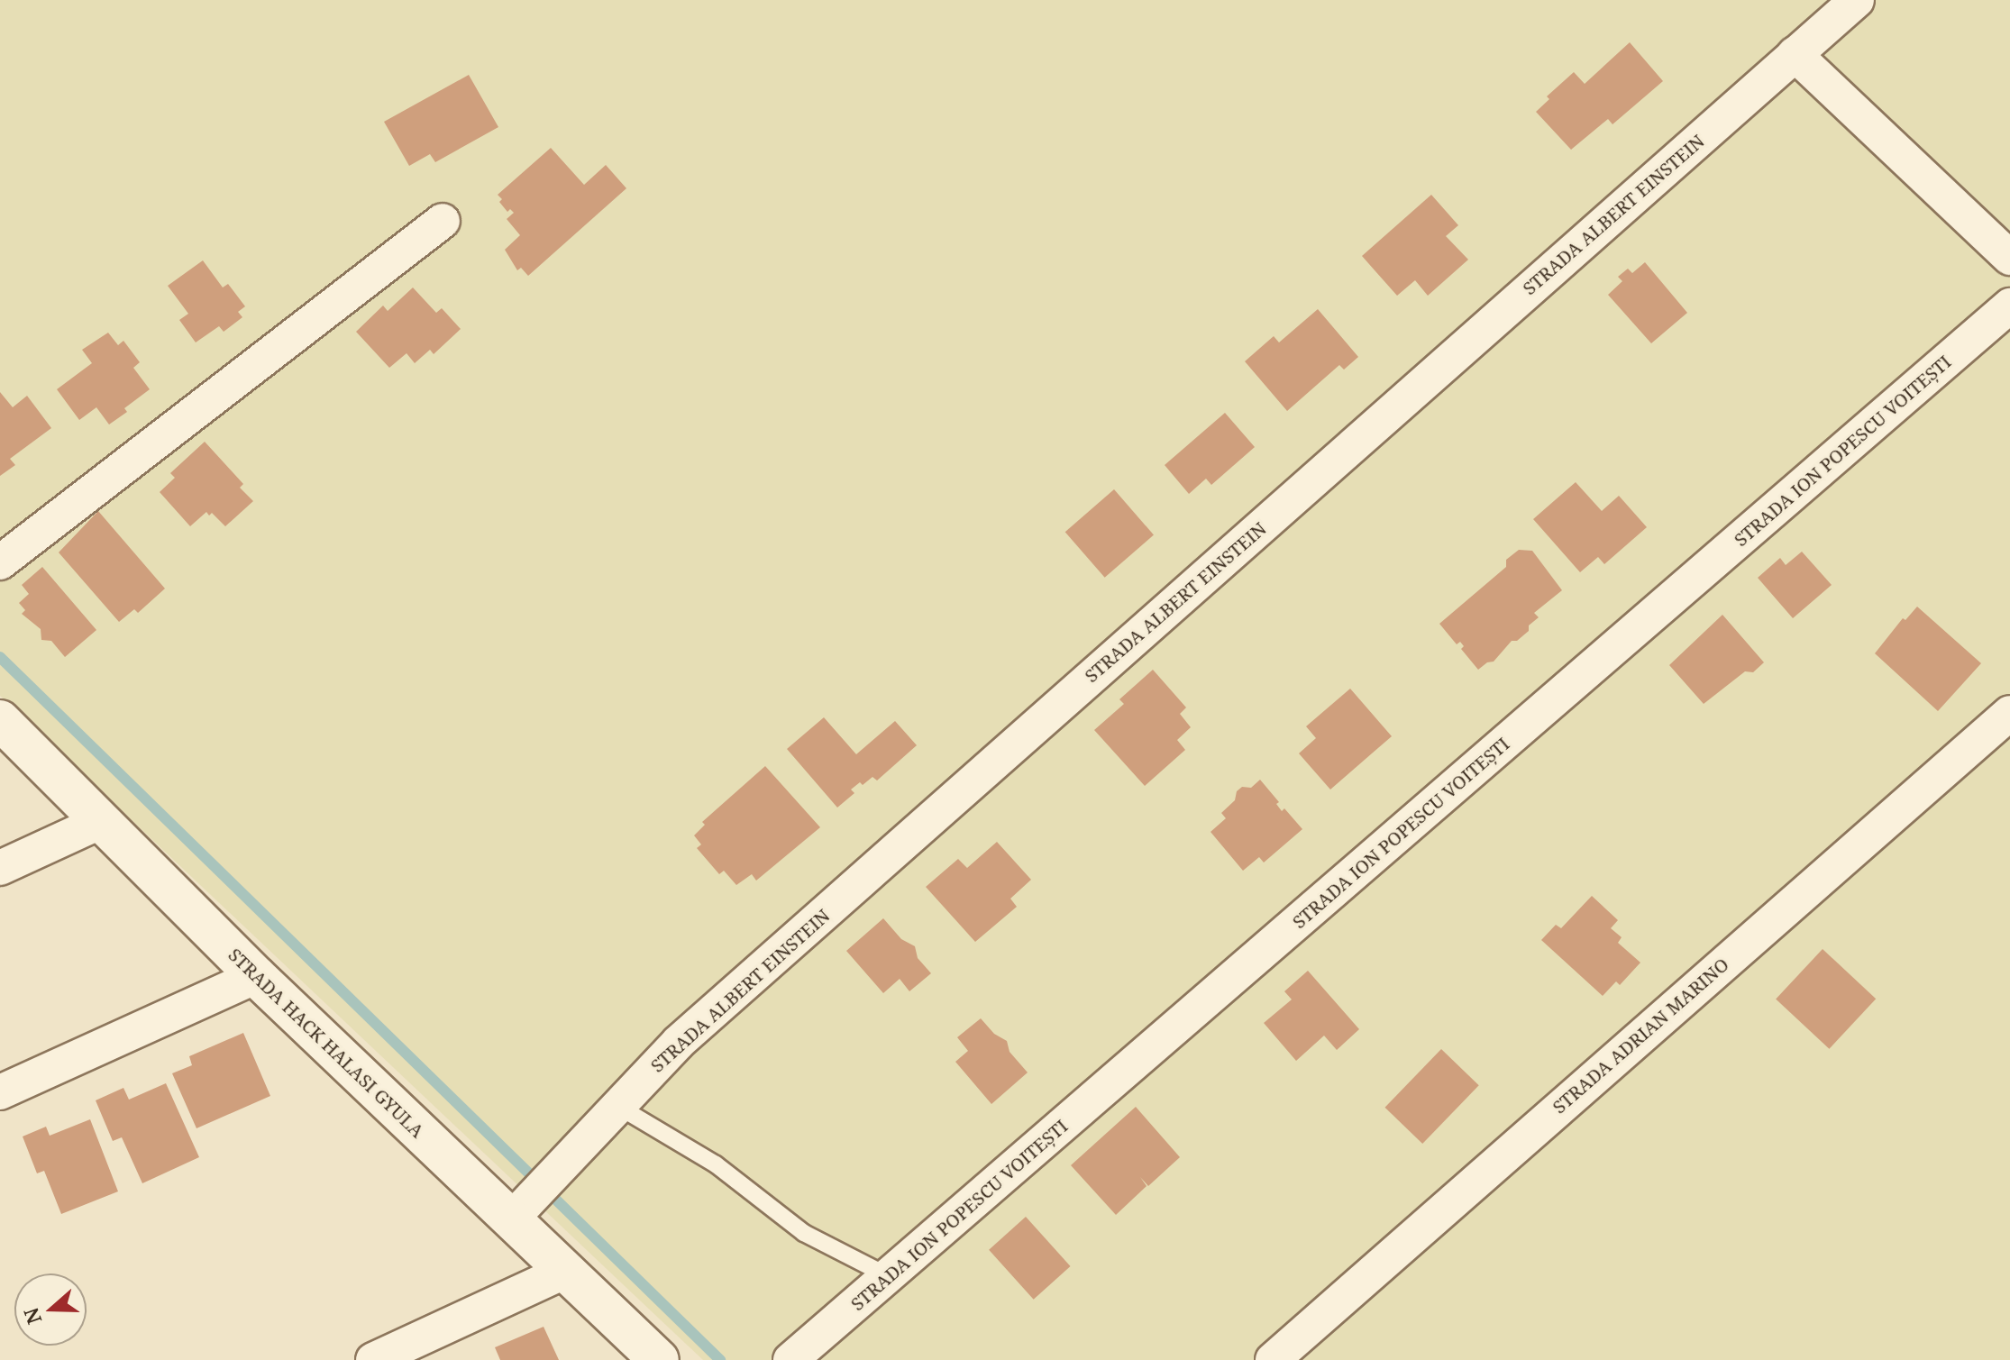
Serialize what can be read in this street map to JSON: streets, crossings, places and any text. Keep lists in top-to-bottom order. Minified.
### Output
{"streets":{"street":["STRADA ALBERT EINSTEIN","STRADA ION POPESCU VOITEȘTI","STRADA ADRIAN MARINO","STRADA HACK HALASI GYULA"]},"crossings":[["STRADA ALBERT EINSTEIN","STRADA HACK HALASI GYULA"]],"north":"left"}
